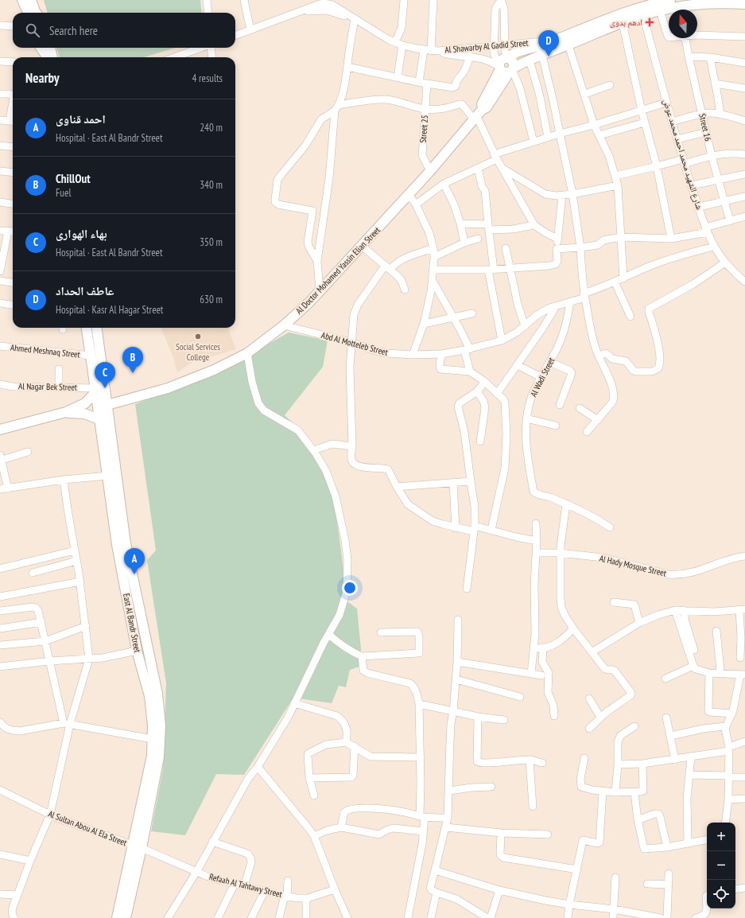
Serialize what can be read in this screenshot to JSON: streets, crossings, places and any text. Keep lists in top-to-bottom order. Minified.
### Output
{"streets":{"main road":["Al Doctor Mohamed Yassin Elian Street","East Al Bandr Street"],"street":["Al Shawarby Al Gadid Street","Street 16","Street 25","شارع الشهيد محمد احمد محمد عوض","Abd Al Motteleb Street","Ahmed Meshnaq Street","Al Wadi Street","Al Nagar Bek Street","Al Hady Mosque Street","Al Sultan Abou Al Ela Street","Refaah Al Tahtawy Street"]},"crossings":[["Al Shawarby Al Gadid Street","Al Doctor Mohamed Yassin Elian Street"],["Street 25","Al Doctor Mohamed Yassin Elian Street"],["شارع الشهيد محمد احمد محمد عوض","Abd Al Motteleb Street"],["Al Doctor Mohamed Yassin Elian Street","Abd Al Motteleb Street"],["Al Doctor Mohamed Yassin Elian Street","East Al Bandr Street"],["Abd Al Motteleb Street","Al Wadi Street"],["Ahmed Meshnaq Street","East Al Bandr Street"],["Al Nagar Bek Street","East Al Bandr Street"],["East Al Bandr Street","Al Sultan Abou Al Ela Street"],["East Al Bandr Street","Refaah Al Tahtawy Street"],["Al Sultan Abou Al Ela Street","Refaah Al Tahtawy Street"]],"places":{"health":["ادهم بدوى"],"other":["Social Services College"]},"north":"top","page":{"search":"Search here","pins":["D","B","C","A"],"heading":["Nearby","4 results"],"list":[{"mark":"A","name":"احمد قناوى","note":"Hospital · East Al Bandr Street","value":"240 m"},{"mark":"B","name":"ChillOut","note":"Fuel","value":"340 m"},{"mark":"C","name":"بهاء الهوارى","note":"Hospital · East Al Bandr Street","value":"350 m"},{"mark":"D","name":"عاطف الحداد","note":"Hospital · Kasr Al Hagar Street","value":"630 m"}],"map_buttons":["+","−"]}}
